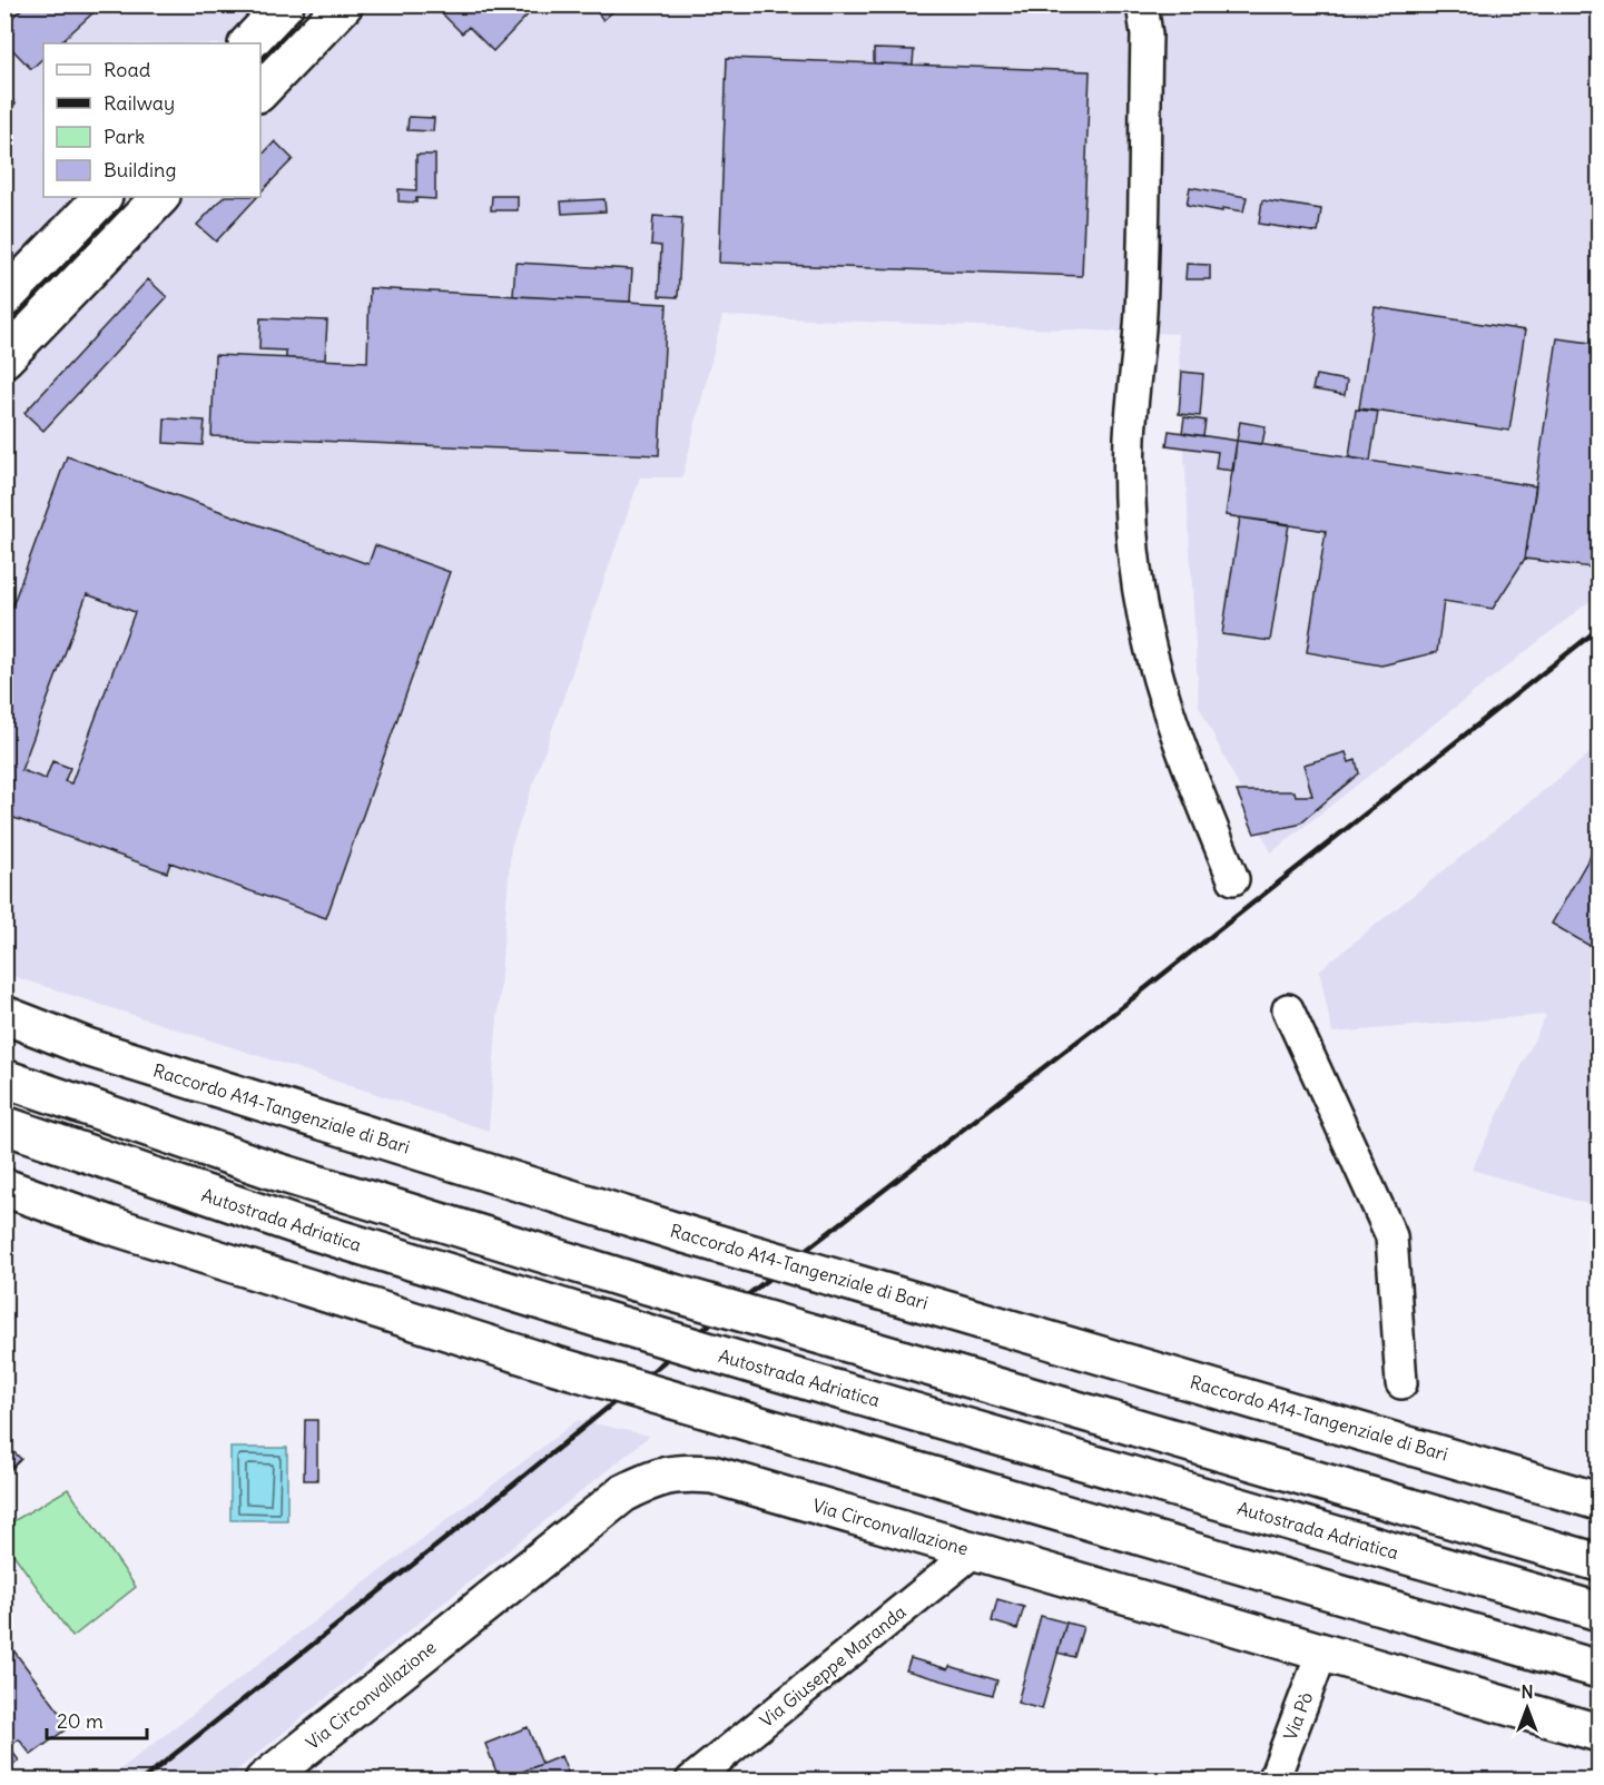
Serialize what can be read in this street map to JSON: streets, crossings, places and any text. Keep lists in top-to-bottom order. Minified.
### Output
{"streets":{"main road":["Raccordo A14-Tangenziale di Bari","Autostrada Adriatica","Via Circonvallazione"],"street":["Via Giuseppe Maranda","Via Pò"]},"crossings":[["Via Circonvallazione","Via Giuseppe Maranda"],["Via Circonvallazione","Via Pò"]],"legend":["Road","Railway","Park","Building"],"scale_bar":"20 m","north":"top"}
